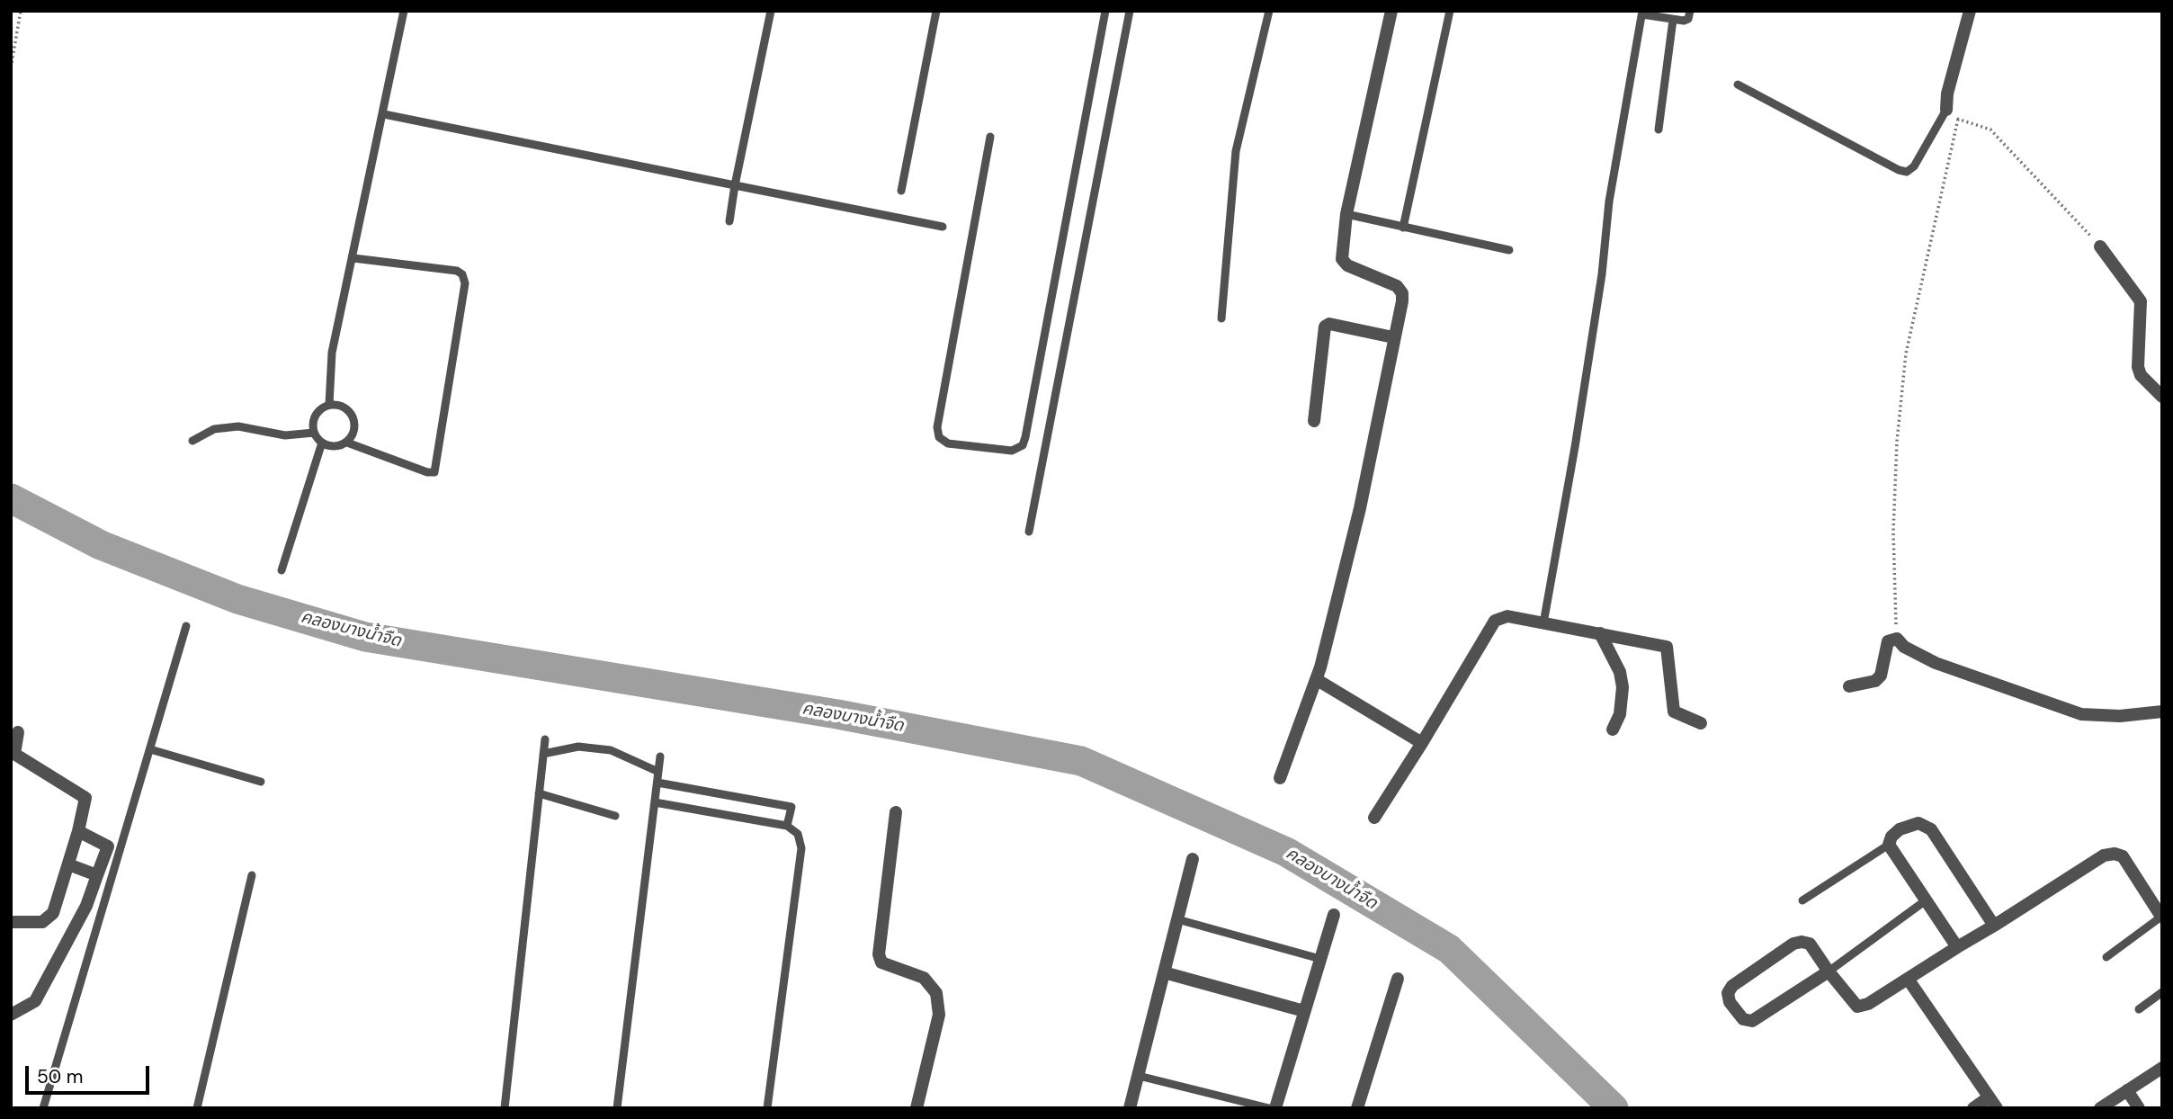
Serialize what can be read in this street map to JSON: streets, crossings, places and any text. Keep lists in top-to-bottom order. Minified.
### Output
{"water":["คลองบางน้ำจืด"],"scale_bar":"50 m"}
